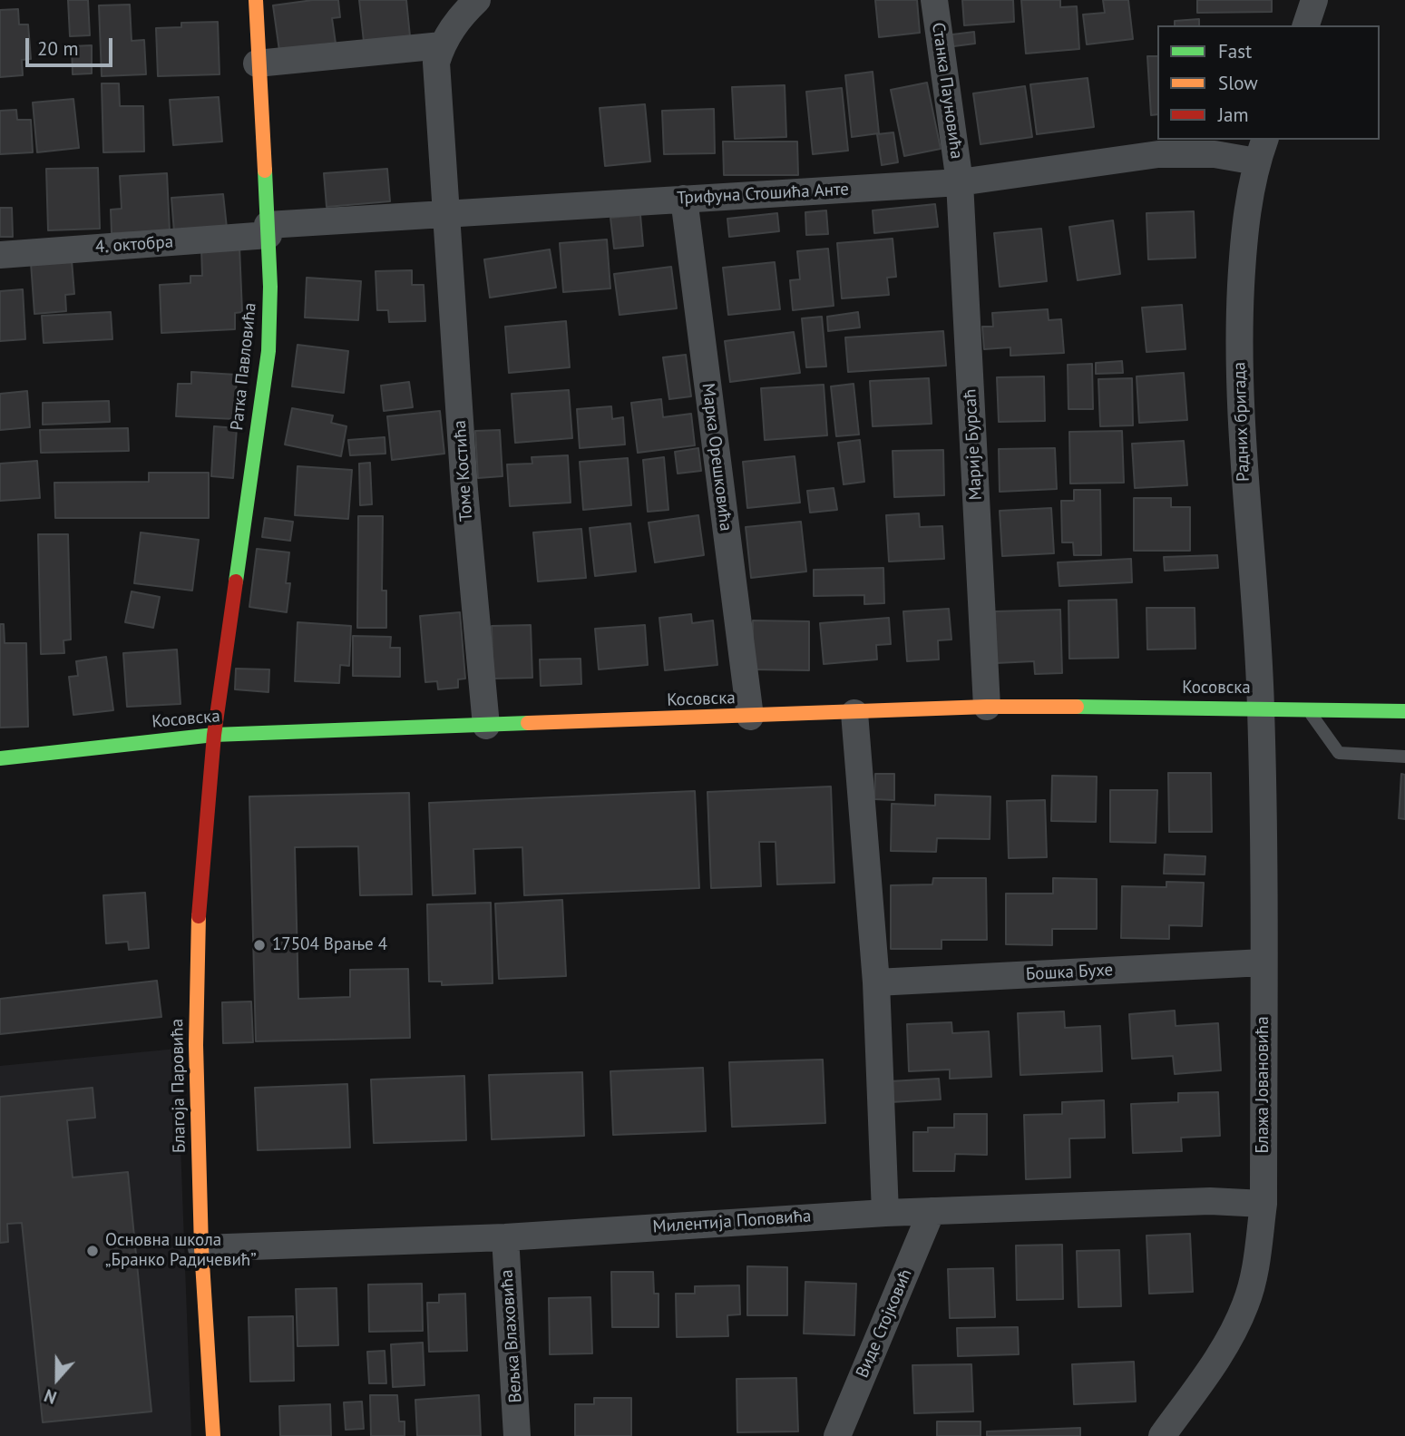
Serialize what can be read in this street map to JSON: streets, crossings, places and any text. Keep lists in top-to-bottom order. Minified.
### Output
{"streets":{"street":["Станка Пауновића","Трифуна Стошића Анте","4. октобра","Ратка Павловића","Радних бригада","Марије Бурсаћ","Марка Орешковића","Томе Костића","Косовска","Бошка Бухе","Блажа Јовановића","Благоја Паровића","Милентија Поповића","Виде Стојковић","Вељка Влаховића"]},"crossings":[["Станка Пауновића","Трифуна Стошића Анте"],["Станка Пауновића","Марије Бурсаћ"],["Трифуна Стошића Анте","4. октобра"],["Трифуна Стошића Анте","Ратка Павловића"],["Трифуна Стошића Анте","Радних бригада"],["Трифуна Стошића Анте","Марије Бурсаћ"],["Трифуна Стошића Анте","Марка Орешковића"],["Трифуна Стошића Анте","Томе Костића"],["4. октобра","Ратка Павловића"],["Ратка Павловића","Косовска"],["Ратка Павловића","Благоја Паровића"],["Радних бригада","Косовска"],["Радних бригада","Блажа Јовановића"],["Марије Бурсаћ","Косовска"],["Марка Орешковића","Косовска"],["Томе Костића","Косовска"],["Косовска","Блажа Јовановића"],["Косовска","Благоја Паровића"],["Бошка Бухе","Блажа Јовановића"],["Блажа Јовановића","Милентија Поповића"],["Благоја Паровића","Милентија Поповића"],["Милентија Поповића","Виде Стојковић"],["Милентија Поповића","Вељка Влаховића"]],"places":["17504 Врање 4","Основна школа „Бранко Радичевић”"],"legend":["Fast","Slow","Jam"],"scale_bar":"20 m","north":"bottom"}
